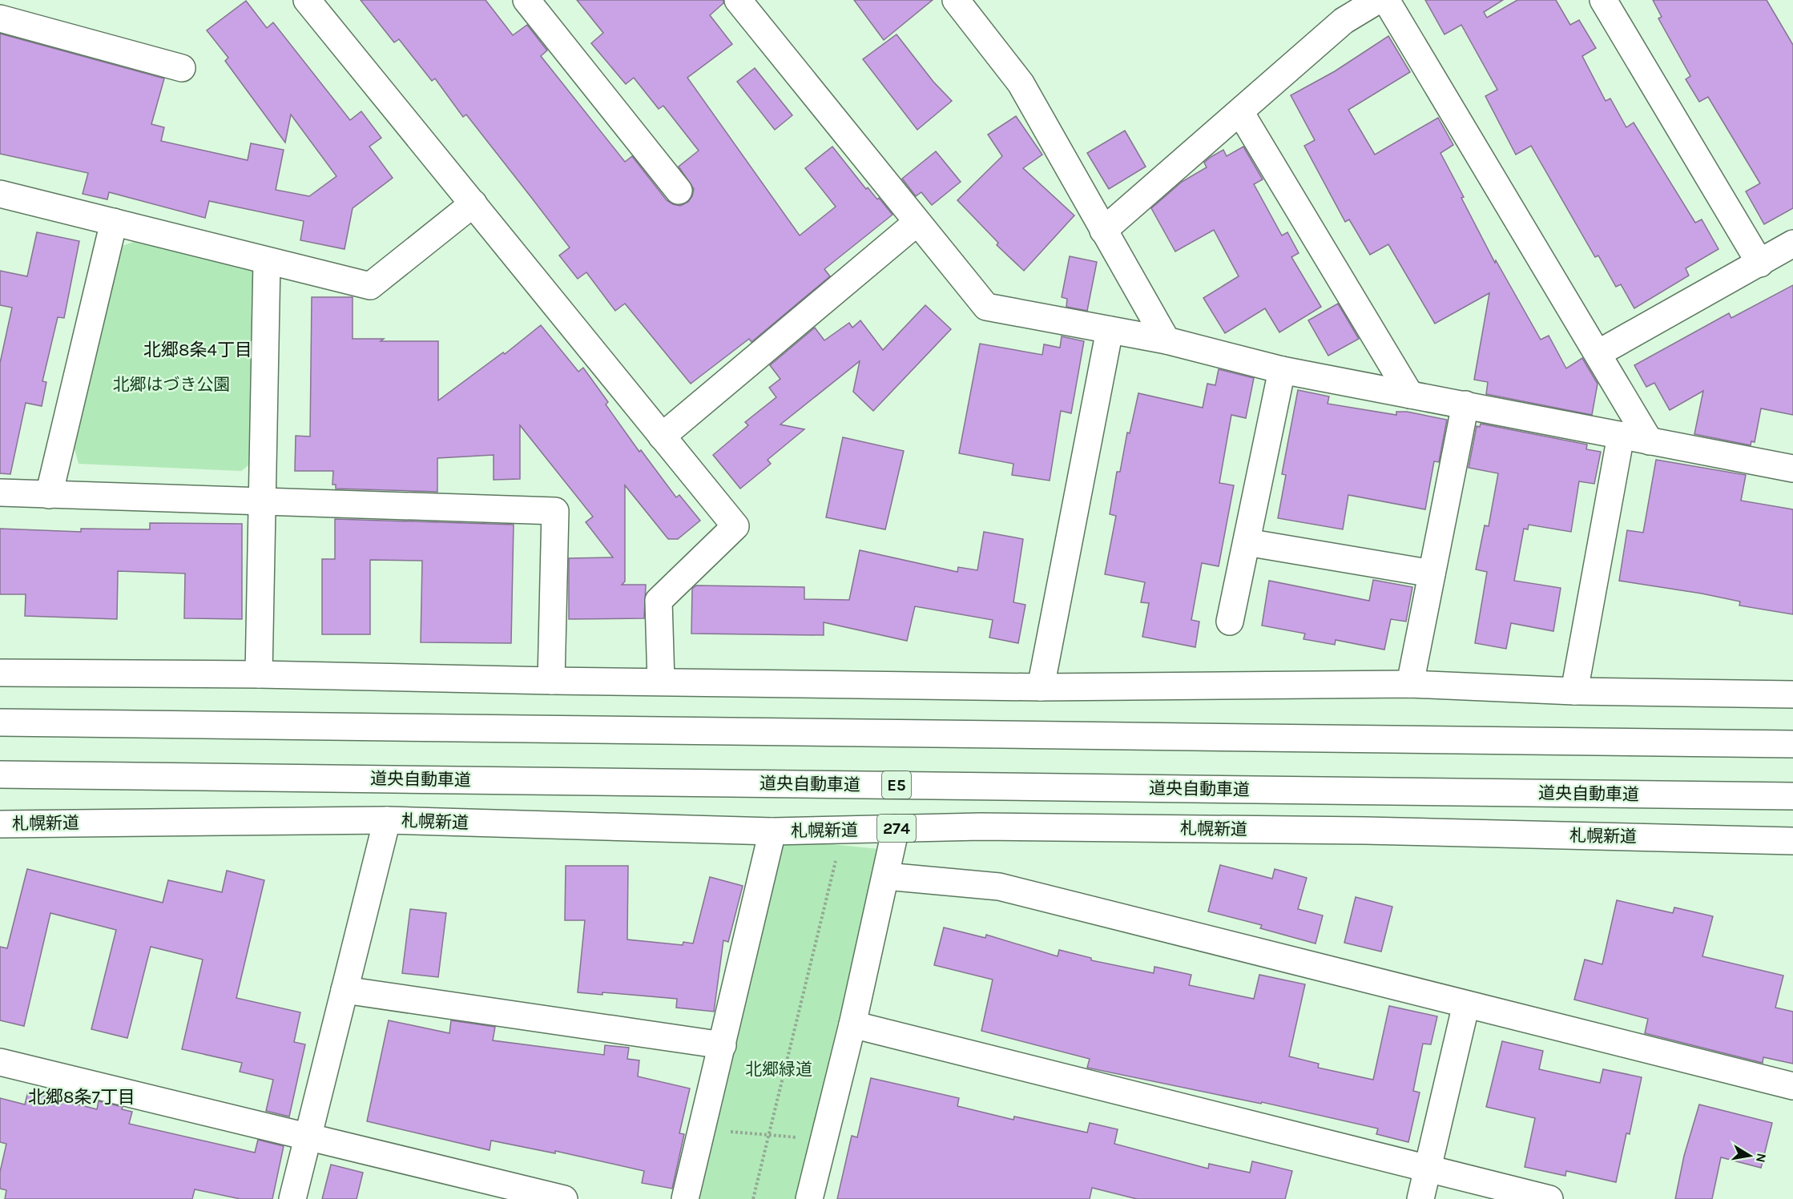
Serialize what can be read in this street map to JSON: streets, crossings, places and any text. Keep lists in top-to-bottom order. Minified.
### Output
{"streets":{"main road":["道央自動車道","E5","札幌新道","274"]},"districts":["北郷8条4丁目","北郷8条7丁目"],"parks":["北郷はづき公園","北郷緑道"],"north":"right"}
